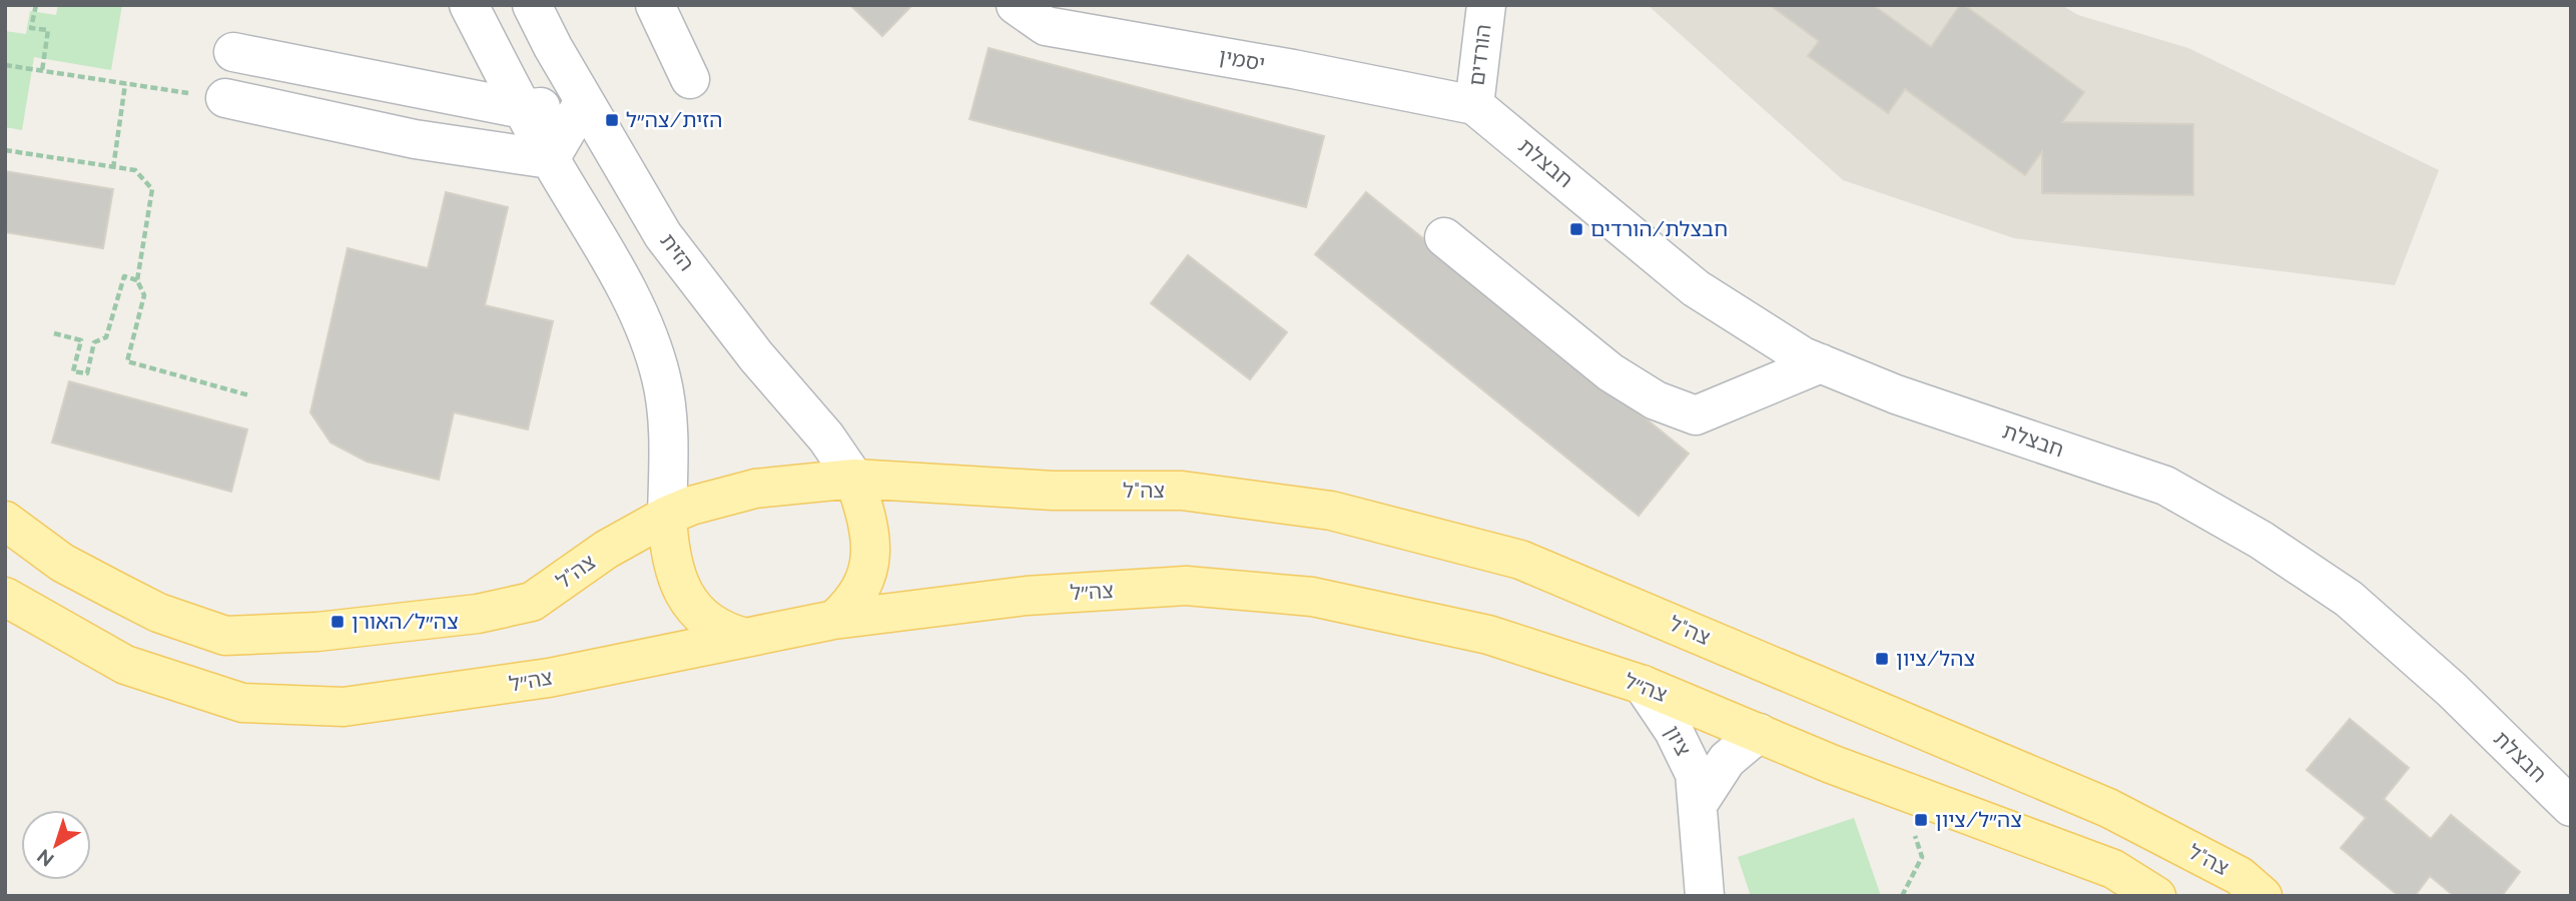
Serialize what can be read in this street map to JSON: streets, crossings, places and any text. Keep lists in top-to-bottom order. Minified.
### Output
{"streets":{"main road":["צה\"ל","צה״ל"],"street":["הורדים","יסמין","חבצלת","הזית","ציון"]},"crossings":[["הורדים","יסמין"],["הורדים","חבצלת"],["יסמין","חבצלת"],["הזית","צה\"ל"],["הזית","צה״ל"],["צה\"ל","צה״ל"],["צה״ל","ציון"]],"places":{"transit":["הזית/צה״ל","חבצלת/הורדים","צה״ל/האורן","צהל/ציון","צה״ל/ציון"]},"north":"bottom left"}
